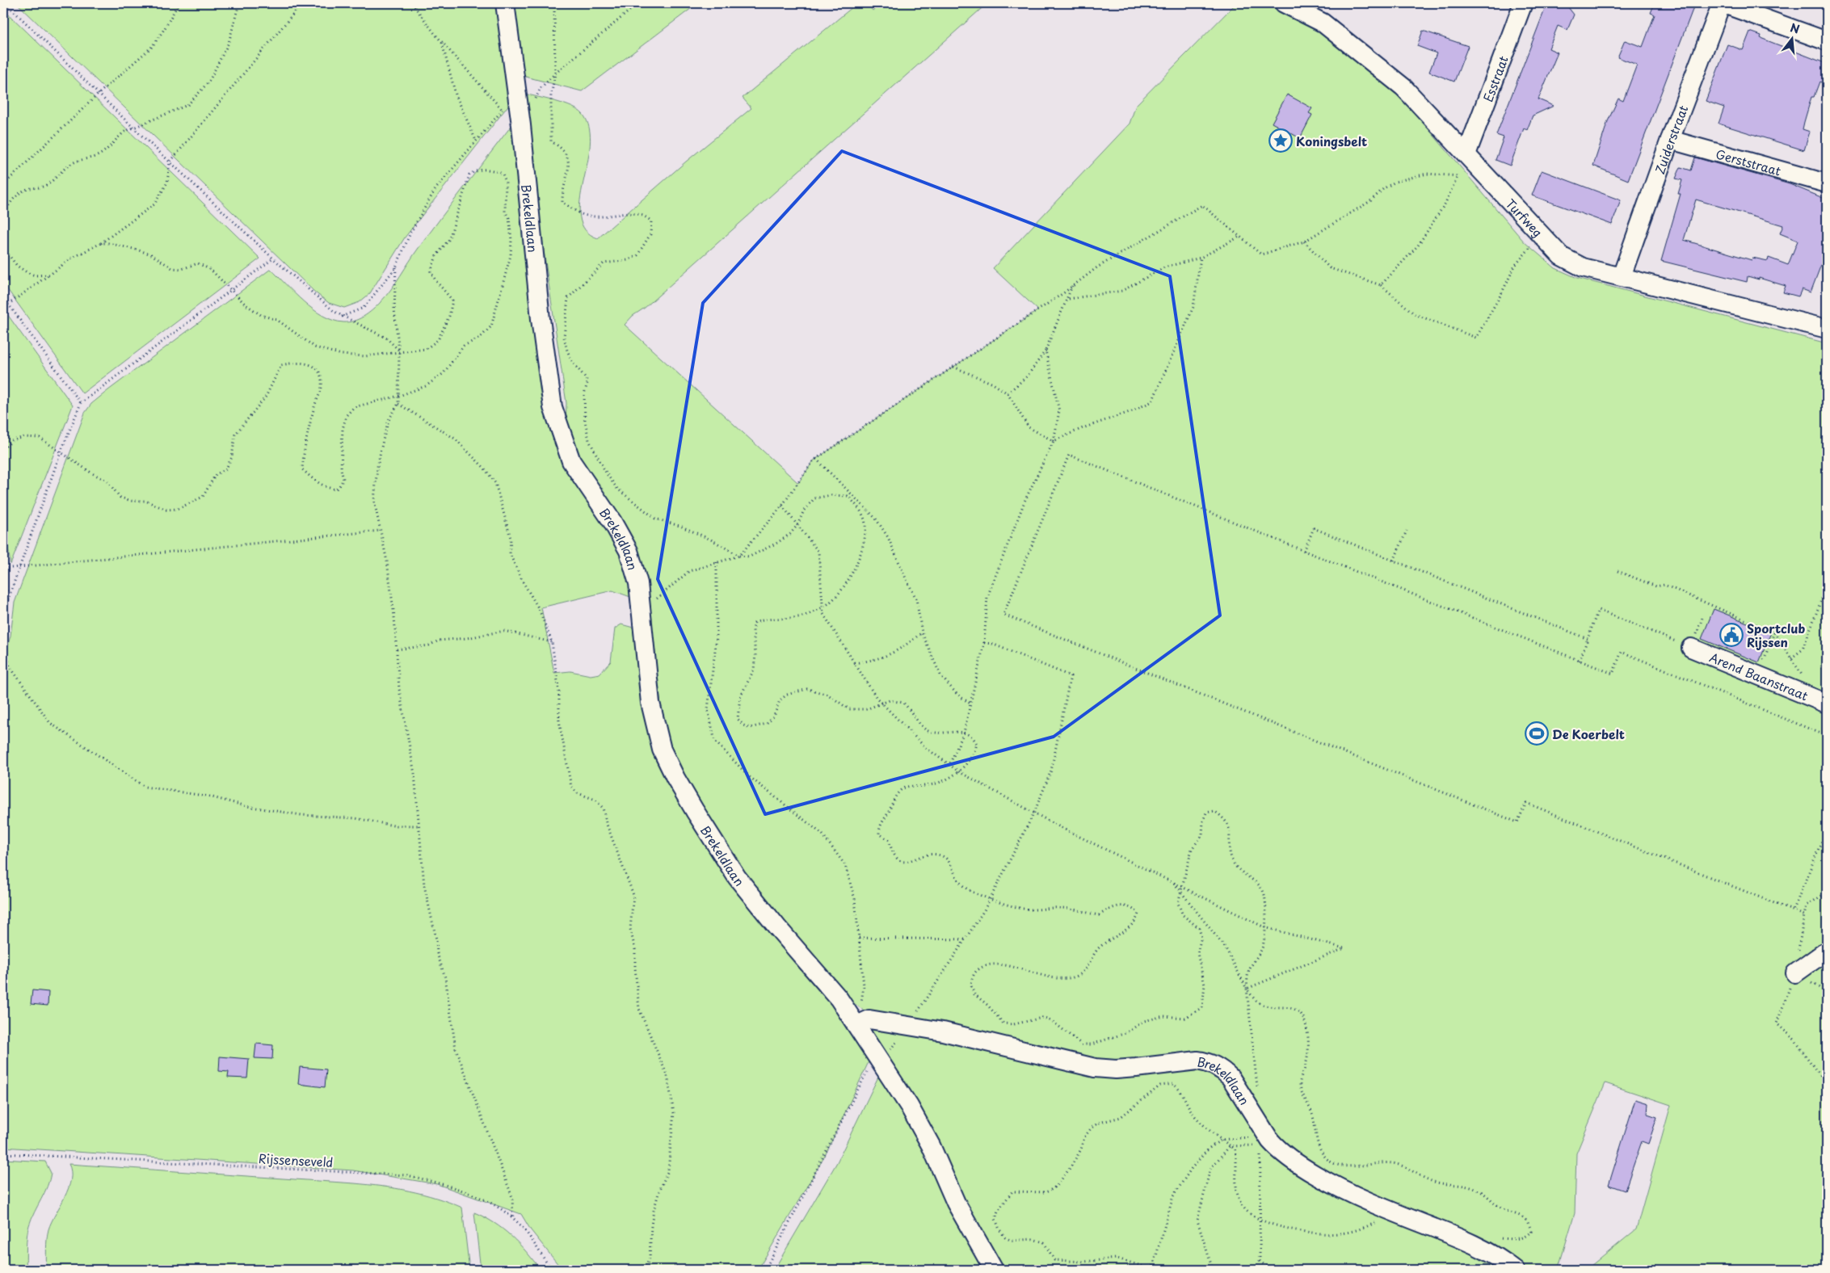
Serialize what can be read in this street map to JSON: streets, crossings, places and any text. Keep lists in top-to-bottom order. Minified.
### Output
{"streets":{"street":["Esstraat","Zuiderstraat","Gerststraat","Turfweg","Brekeldlaan","Arend Baanstraat"],"path":["Rijssenseveld"]},"crossings":[["Esstraat","Turfweg"],["Zuiderstraat","Gerststraat"],["Zuiderstraat","Turfweg"]],"places":{"place":["Koningsbelt"],"public building":["Sportclub Rijssen"],"sports":["De Koerbelt"]},"north":"top"}
